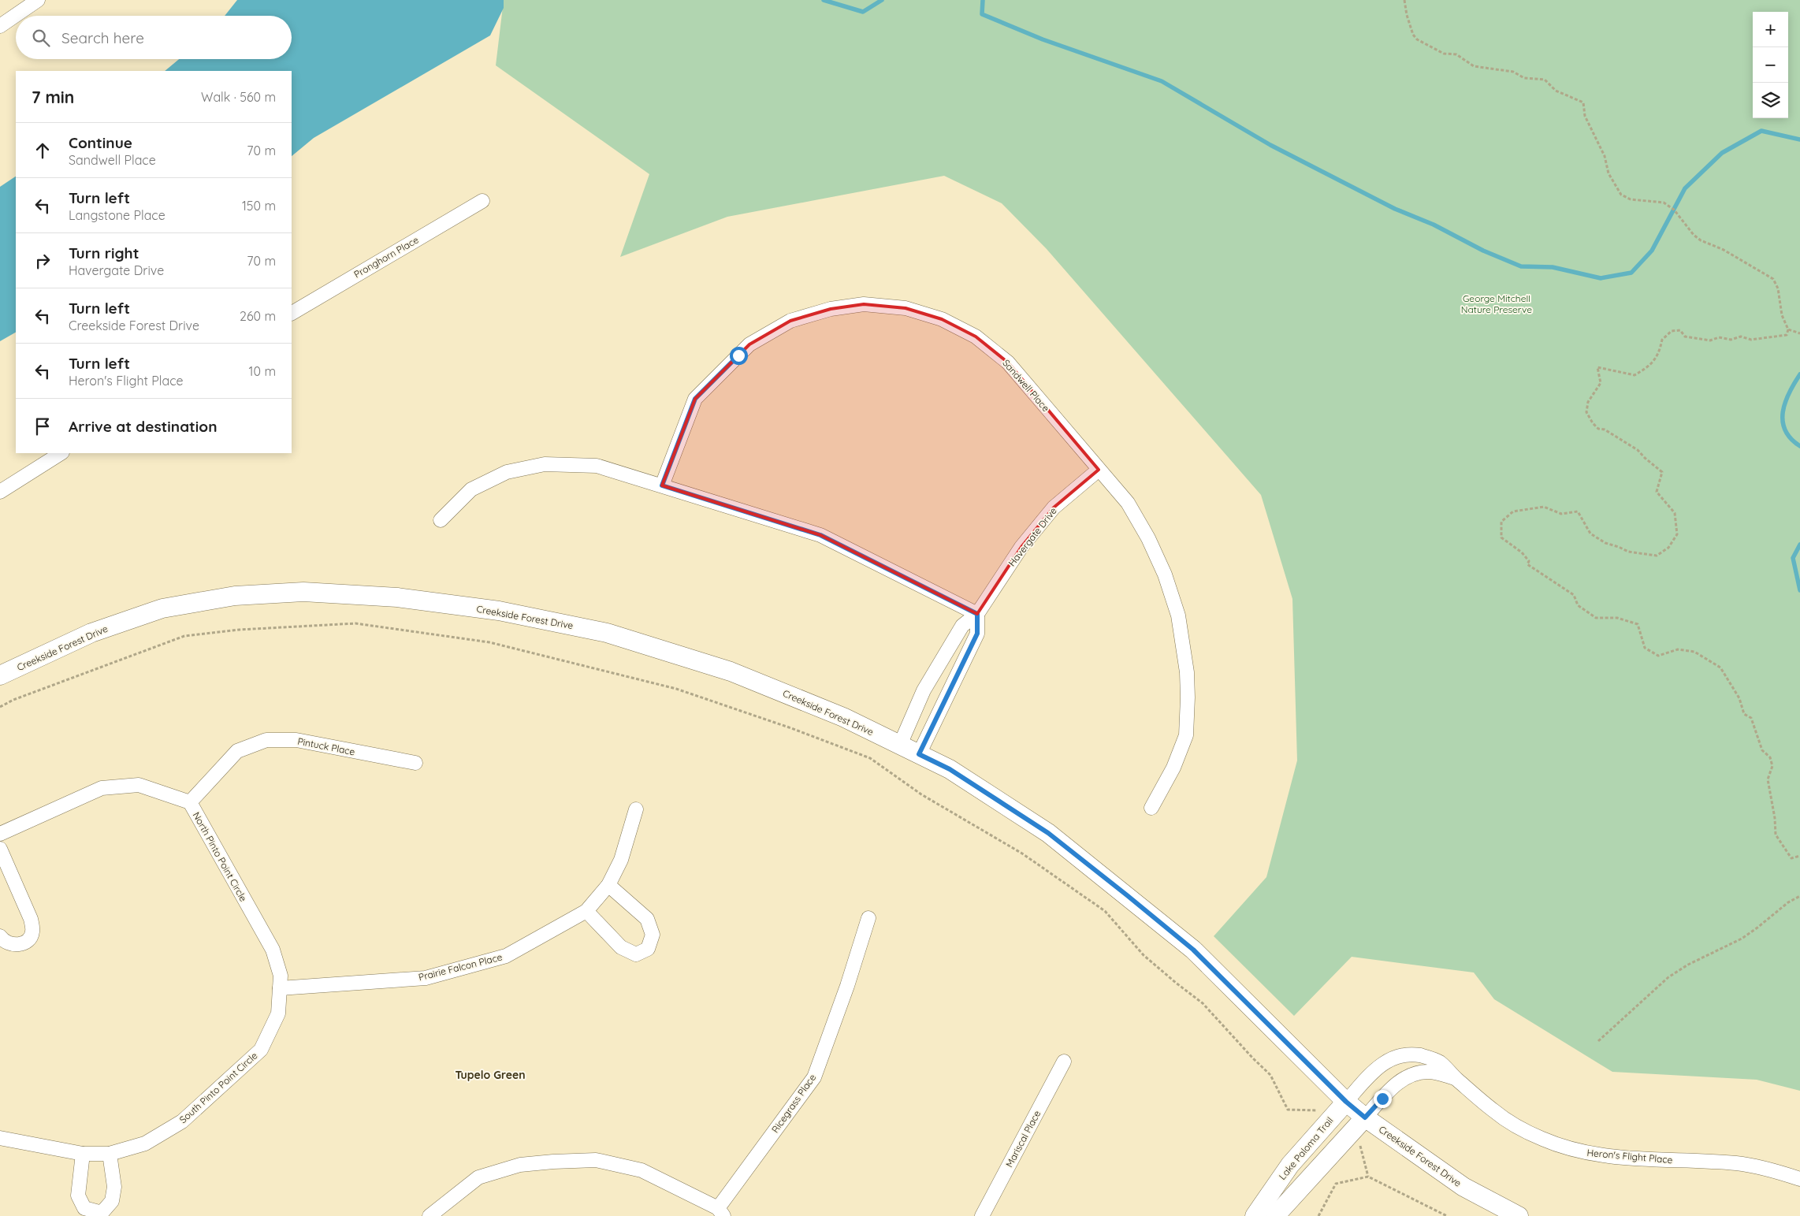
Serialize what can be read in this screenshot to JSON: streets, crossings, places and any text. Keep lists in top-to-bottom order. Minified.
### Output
{"streets":{"main road":["Creekside Forest Drive","Lake Paloma Trail"],"street":["Pronghorn Place","Sandwell Place","Havergate Drive","Pintuck Place","North Pinto Point Circle","Prairie Falcon Place","South Pinto Point Circle","Ricegrass Place","Mariscal Place","Heron's Flight Place"]},"crossings":[["Sandwell Place","Havergate Drive"],["Havergate Drive","Creekside Forest Drive"],["Creekside Forest Drive","Lake Paloma Trail"],["Creekside Forest Drive","Heron's Flight Place"],["Pintuck Place","North Pinto Point Circle"],["North Pinto Point Circle","Prairie Falcon Place"],["North Pinto Point Circle","South Pinto Point Circle"],["Prairie Falcon Place","South Pinto Point Circle"],["Lake Paloma Trail","Heron's Flight Place"]],"districts":["Tupelo Green"],"parks":["George Mitchell Nature Preserve"],"page":{"map_buttons":["+","−"],"search":"Search here","heading":["7 min","Walk · 560 m"],"list":[["Continue","Sandwell Place","70 m"],["Turn left","Langstone Place","150 m"],["Turn right","Havergate Drive","70 m"],["Turn left","Creekside Forest Drive","260 m"],["Turn left","Heron's Flight Place","10 m"],"Arrive at destination"]}}
